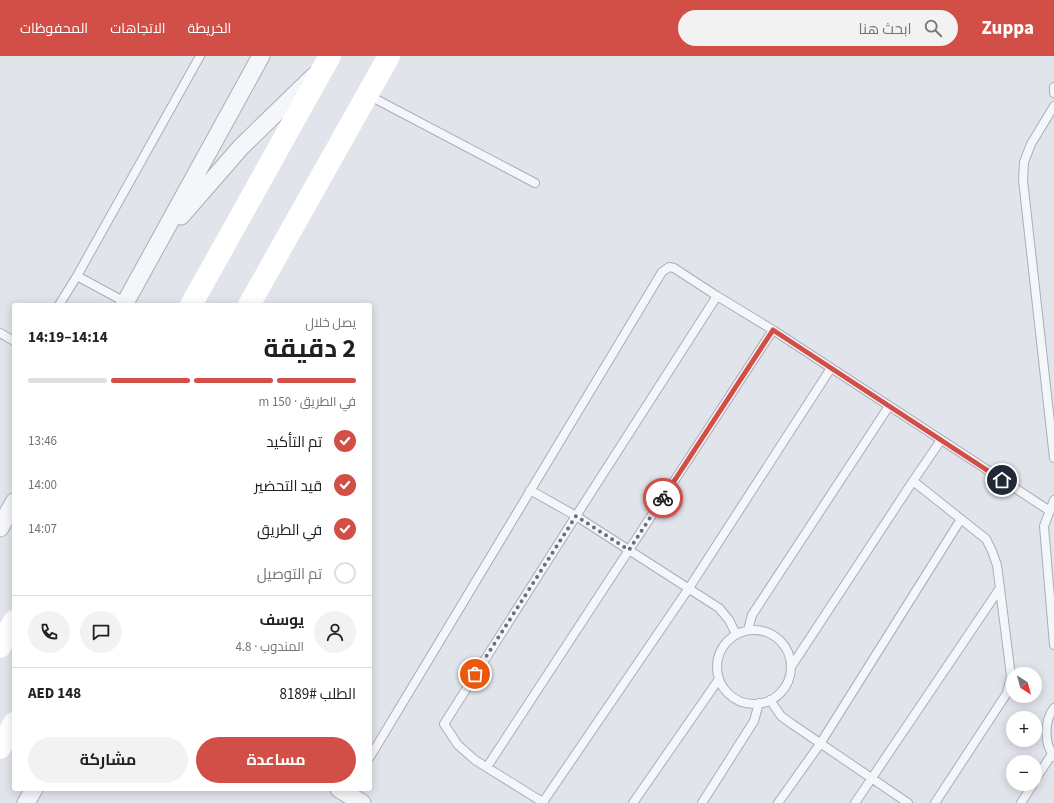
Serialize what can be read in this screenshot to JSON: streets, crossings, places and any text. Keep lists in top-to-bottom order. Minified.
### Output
{"north":"bottom right","page":{"header":"Zuppa","search":"ابحث هنا","nav":["الخريطة","الاتجاهات","المحفوظات"],"heading":["2 دقيقة","يصل خلال","14:14–14:19"],"panel":["يوسف","المندوب · 4.8","الطلب #8189","AED 148"],"bar":"في الطريق · 150 m","list":[["تم التأكيد","13:46"],["قيد التحضير","14:00"],["في الطريق","14:07"],"تم التوصيل"],"map_buttons":["+","−"],"buttons":["مساعدة","مشاركة"]}}
